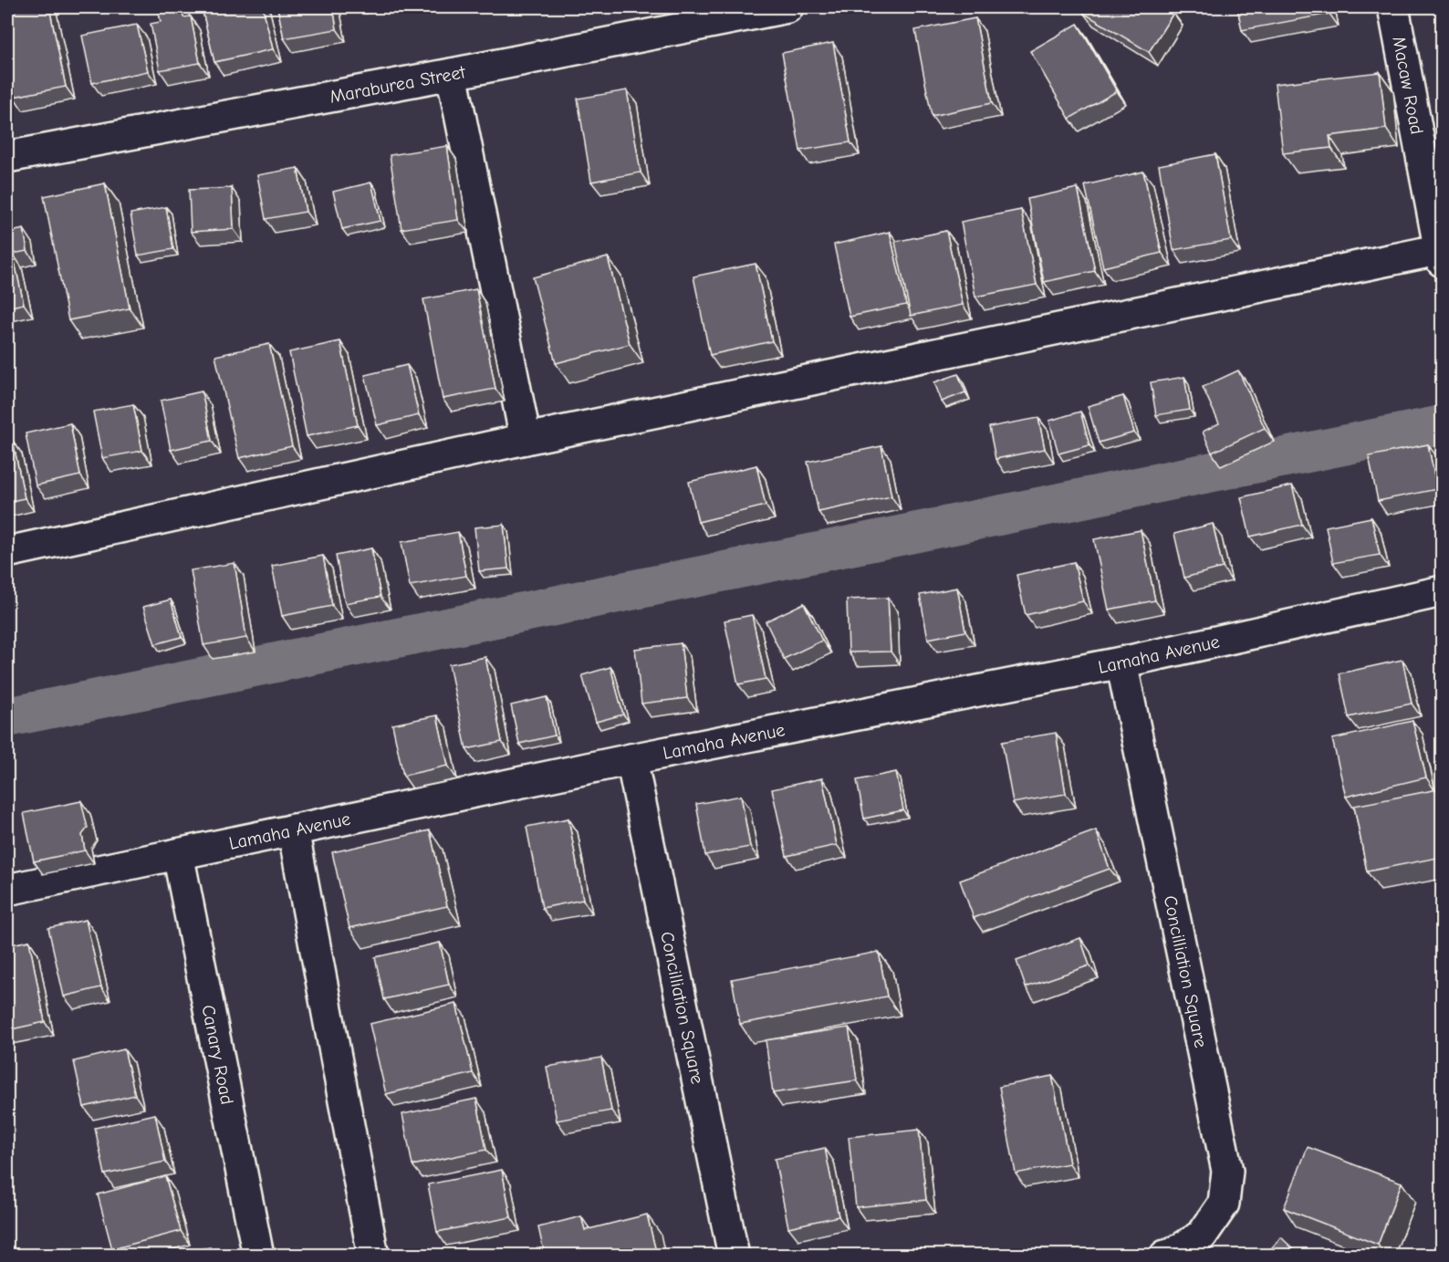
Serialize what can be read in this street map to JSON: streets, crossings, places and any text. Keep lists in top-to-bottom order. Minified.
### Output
{"streets":{"street":["Maraburea Street","Macaw Road","Lamaha Avenue","Concilliation Square","Canary Road"]},"crossings":[["Lamaha Avenue","Concilliation Square"],["Lamaha Avenue","Canary Road"]]}
